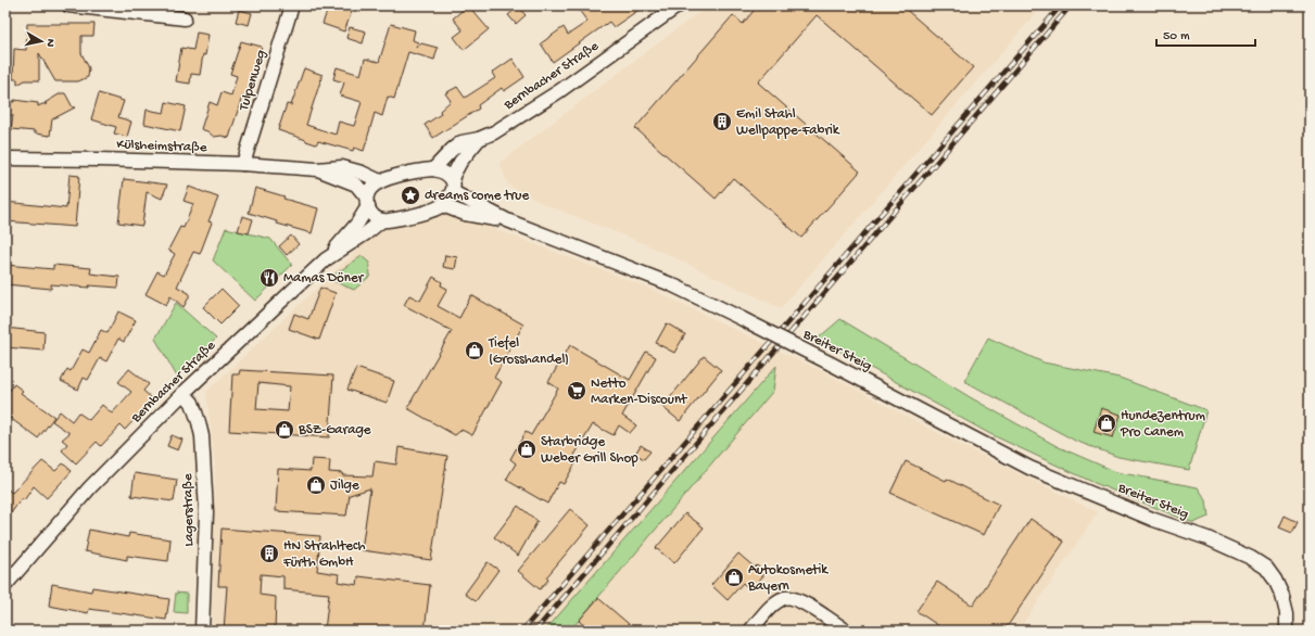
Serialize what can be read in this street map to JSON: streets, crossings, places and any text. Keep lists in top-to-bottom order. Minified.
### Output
{"streets":{"street":["Bernbacher Straße","Tulpenweg","Külsheimstraße","Breiter Steig","Lagerstraße"]},"crossings":[["Bernbacher Straße","Külsheimstraße"],["Bernbacher Straße","Lagerstraße"],["Tulpenweg","Külsheimstraße"]],"places":{"building":["Emil Stahl Wellpappe-Fabrik","HN Strahltech Fürth GmbH"],"place":["dreams come true"],"restaurant":["Mamas Döner"],"shop":["Tiefel (Grosshandel)","Hundezentrum Pro Canem","BSZ-Garage","Starbridge Weber Grill Shop","Jilge","Autokosmetik Bayern"],"supermarket":["Netto Marken-Discount"]},"scale_bar":"50 m","north":"right"}
